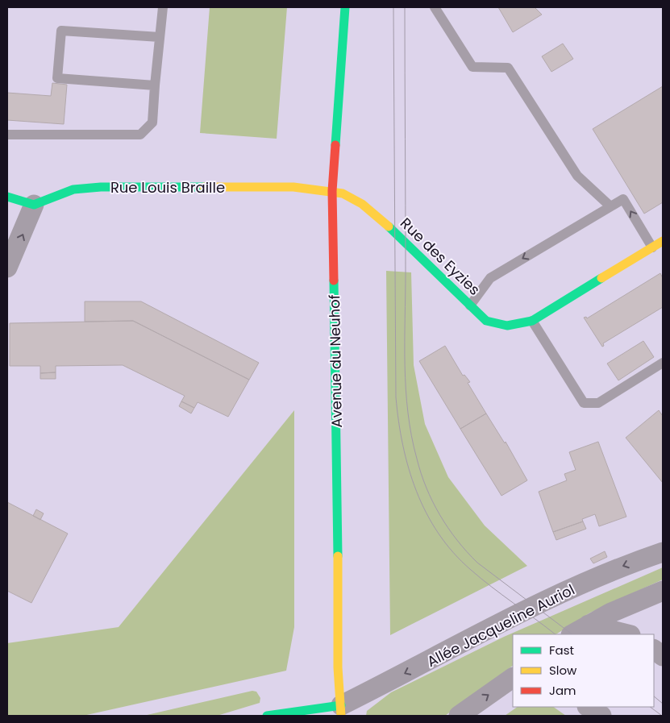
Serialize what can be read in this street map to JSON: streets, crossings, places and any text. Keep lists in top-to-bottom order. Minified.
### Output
{"streets":{"street":["Rue Louis Braille","Rue des Eyzies","Avenue du Neuhof","Allée Jacqueline Auriol"]},"crossings":[["Rue Louis Braille","Rue des Eyzies"],["Rue Louis Braille","Avenue du Neuhof"],["Rue des Eyzies","Avenue du Neuhof"],["Avenue du Neuhof","Allée Jacqueline Auriol"]],"legend":["Fast","Slow","Jam"]}
